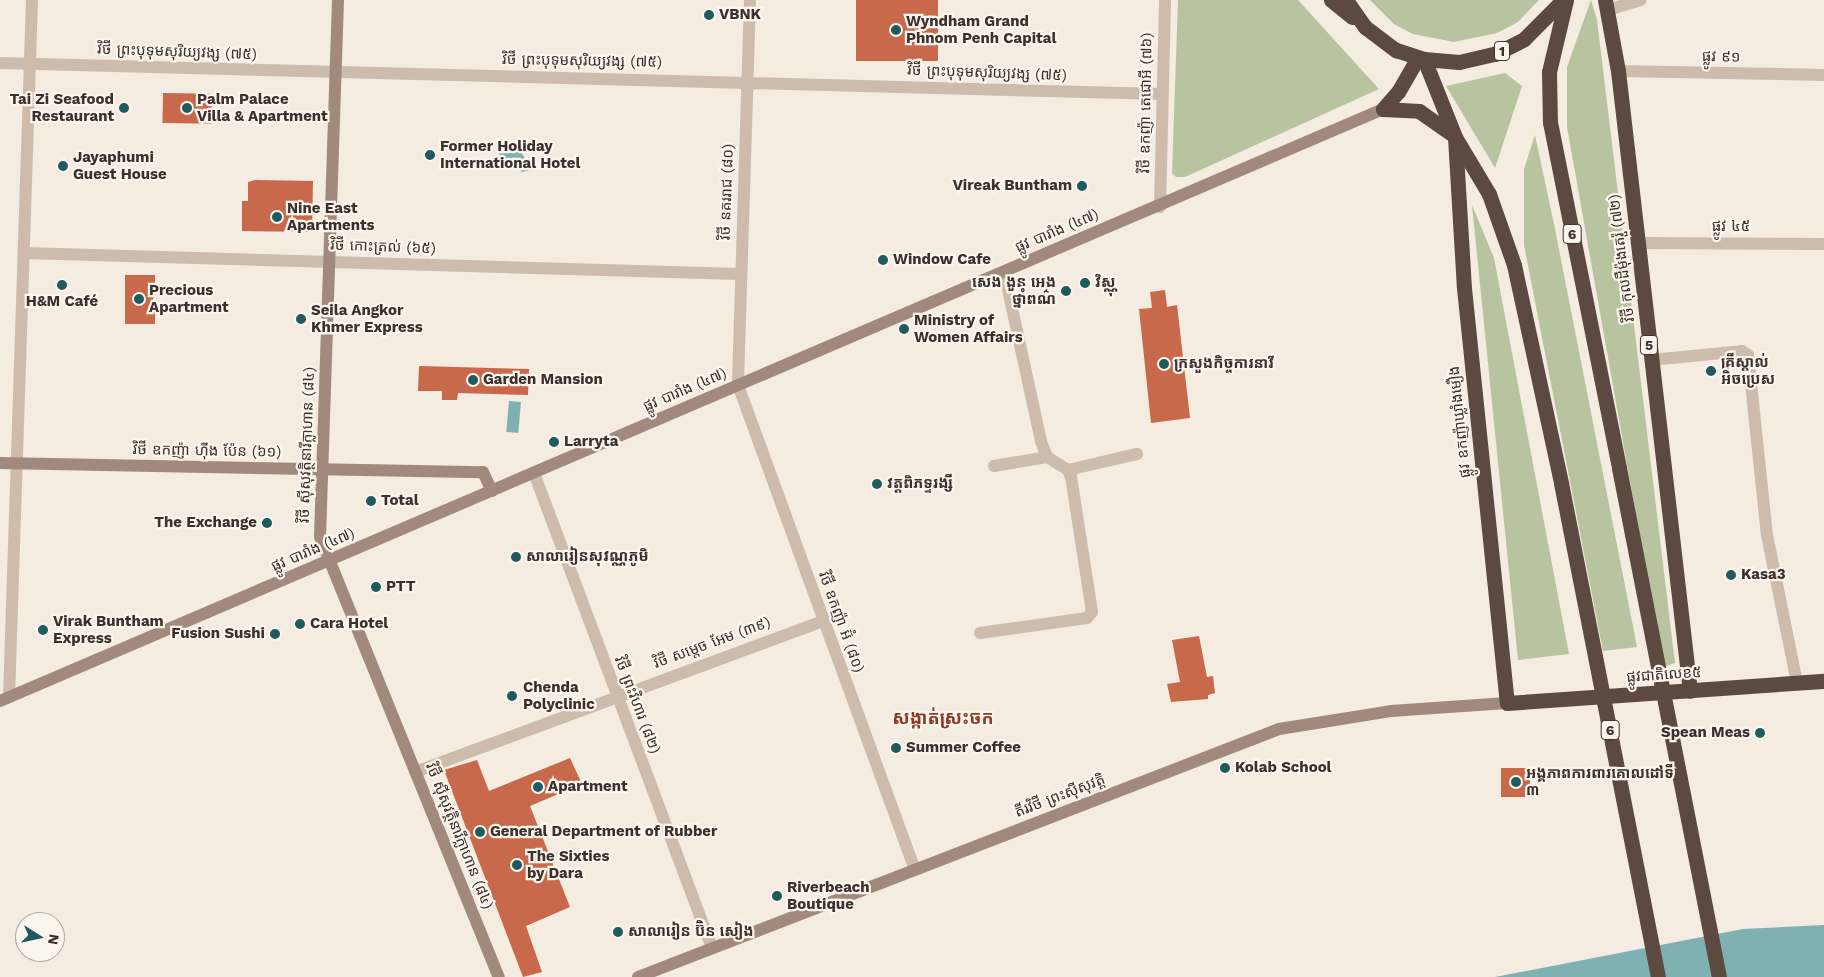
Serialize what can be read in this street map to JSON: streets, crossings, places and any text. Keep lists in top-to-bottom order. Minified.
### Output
{"streets":{"highway":["1","6","វិថី កុលដឺម៉ុងតេរ៉ួ (៧២)","5","ផ្លូវ ឧកញ៉ាឃ្លាំងមឿង","ផ្លូវជាតិលេខ៥"],"main road":["ផ្លូវ បារាំង (៤៧)","វិថី ស៊ីសុវត្ថិនារីក្លាហាន (៨៤)","វិថី ឧកញ៉ា ហ៊ីង ប៉ែន (៦១)","តីរវិថី ព្រះស៊ីសុវត្តិ"],"street":["វិថី ព្រះបុទុមសុរិយ្យវង្ស (៧៥)","ផ្លូវ ៩១","វិថី ឧកញ៉ា តេជោអី (៧៦)","វិថី នគររាជ (៨០)","ផ្លូវ ៤៥","វិថី កោះត្រល់ (៦៥)","វិថី ឧកញ៉ា អ៊ំ (៨០)","វិថី សម្តេច អែម (៣៩)","វិថី ព្រះវិហារ (៨២)"]},"crossings":[["1","6"],["វិថី ព្រះបុទុមសុរិយ្យវង្ស (៧៥)","វិថី ឧកញ៉ា តេជោអី (៧៦)"],["វិថី ព្រះបុទុមសុរិយ្យវង្ស (៧៥)","វិថី នគររាជ (៨០)"],["វិថី ព្រះបុទុមសុរិយ្យវង្ស (៧៥)","វិថី ស៊ីសុវត្ថិនារីក្លាហាន (៨៤)"],["ផ្លូវ ៩១","វិថី កុលដឺម៉ុងតេរ៉ួ (៧២)"],["វិថី ឧកញ៉ា តេជោអី (៧៦)","ផ្លូវ បារាំង (៤៧)"],["វិថី នគររាជ (៨០)","ផ្លូវ បារាំង (៤៧)"],["វិថី នគររាជ (៨០)","វិថី កោះត្រល់ (៦៥)"],["វិថី នគររាជ (៨០)","វិថី ឧកញ៉ា អ៊ំ (៨០)"],["ផ្លូវ ៤៥","វិថី កុលដឺម៉ុងតេរ៉ួ (៧២)"],["ផ្លូវ បារាំង (៤៧)","វិថី ស៊ីសុវត្ថិនារីក្លាហាន (៨៤)"],["ផ្លូវ បារាំង (៤៧)","វិថី ឧកញ៉ា ហ៊ីង ប៉ែន (៦១)"],["ផ្លូវ បារាំង (៤៧)","វិថី ឧកញ៉ា អ៊ំ (៨០)"],["ផ្លូវ បារាំង (៤៧)","វិថី ព្រះវិហារ (៨២)"],["6","ផ្លូវ ឧកញ៉ាឃ្លាំងមឿង"],["វិថី កោះត្រល់ (៦៥)","វិថី ស៊ីសុវត្ថិនារីក្លាហាន (៨៤)"],["វិថី កុលដឺម៉ុងតេរ៉ួ (៧២)","ផ្លូវជាតិលេខ៥"],["ផ្លូវ ឧកញ៉ាឃ្លាំងមឿង","ផ្លូវជាតិលេខ៥"],["ផ្លូវ ឧកញ៉ាឃ្លាំងមឿង","តីរវិថី ព្រះស៊ីសុវត្តិ"],["វិថី ស៊ីសុវត្ថិនារីក្លាហាន (៨៤)","វិថី ឧកញ៉ា ហ៊ីង ប៉ែន (៦១)"],["វិថី ស៊ីសុវត្ថិនារីក្លាហាន (៨៤)","វិថី សម្តេច អែម (៣៩)"],["វិថី ឧកញ៉ា អ៊ំ (៨០)","វិថី សម្តេច អែម (៣៩)"],["វិថី ឧកញ៉ា អ៊ំ (៨០)","តីរវិថី ព្រះស៊ីសុវត្តិ"],["វិថី សម្តេច អែម (៣៩)","វិថី ព្រះវិហារ (៨២)"],["ផ្លូវជាតិលេខ៥","តីរវិថី ព្រះស៊ីសុវត្តិ"],["វិថី ព្រះវិហារ (៨២)","តីរវិថី ព្រះស៊ីសុវត្តិ"]],"districts":["សង្កាត់ស្រះចក"],"places":["VBNK","Wyndham Grand Phnom Penh Capital","Tai Zi Seafood Restaurant","Palm Palace Villa & Apartment","Former Holiday International Hotel","Jayaphumi Guest House","Vireak Buntham","Nine East Apartments","Window Cafe","វិស្ណុ","H&M Café","សេង ងួន អេង ថ្នាំពណ៌","Precious Apartment","Seila Angkor Khmer Express","Ministry of Women Affairs","ក្រសួងកិច្ចការនារី","គ្រីស្តាល់ អិចប្រេស","Garden Mansion","Larryta","វត្តពិភទ្ទរង្សី","Total","The Exchange","សាលារៀនសុវណ្ណភូមិ","Kasa3","PTT","Cara Hotel","Virak Buntham Express","Fusion Sushi","Chenda Polyclinic","Spean Meas","Summer Coffee","Kolab School","អង្គភាពការពារគោលដៅទី ៣","Apartment","General Department of Rubber","The Sixties by Dara","Riverbeach Boutique","សាលារៀន ប៊ិន សៀង"],"north":"right"}
